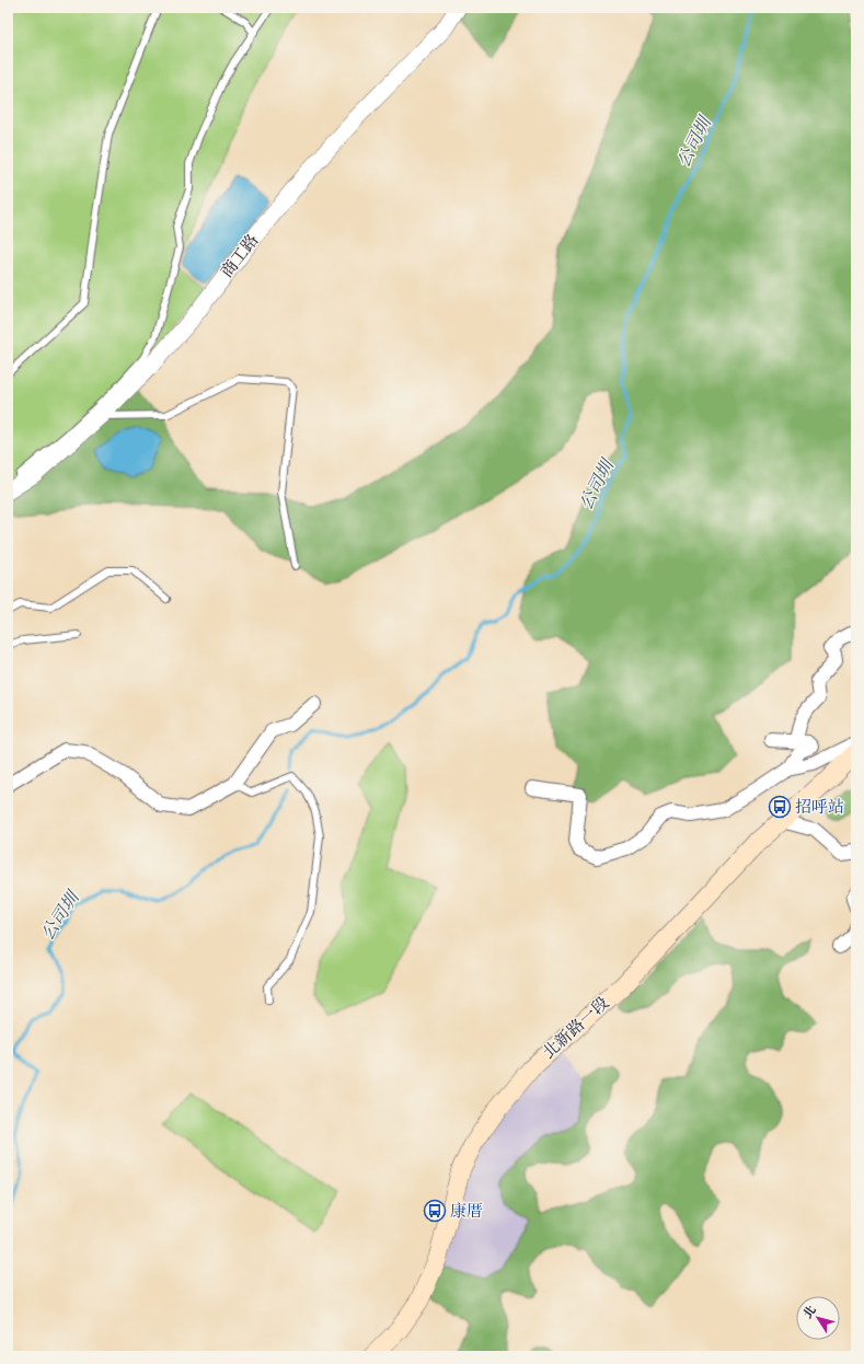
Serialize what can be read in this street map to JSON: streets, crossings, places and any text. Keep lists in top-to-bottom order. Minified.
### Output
{"streets":{"main road":["北新路一段"],"street":["商工路"]},"water":["公司圳"],"places":{"bus stop":["招呼站","康厝"]},"north":"top left"}
